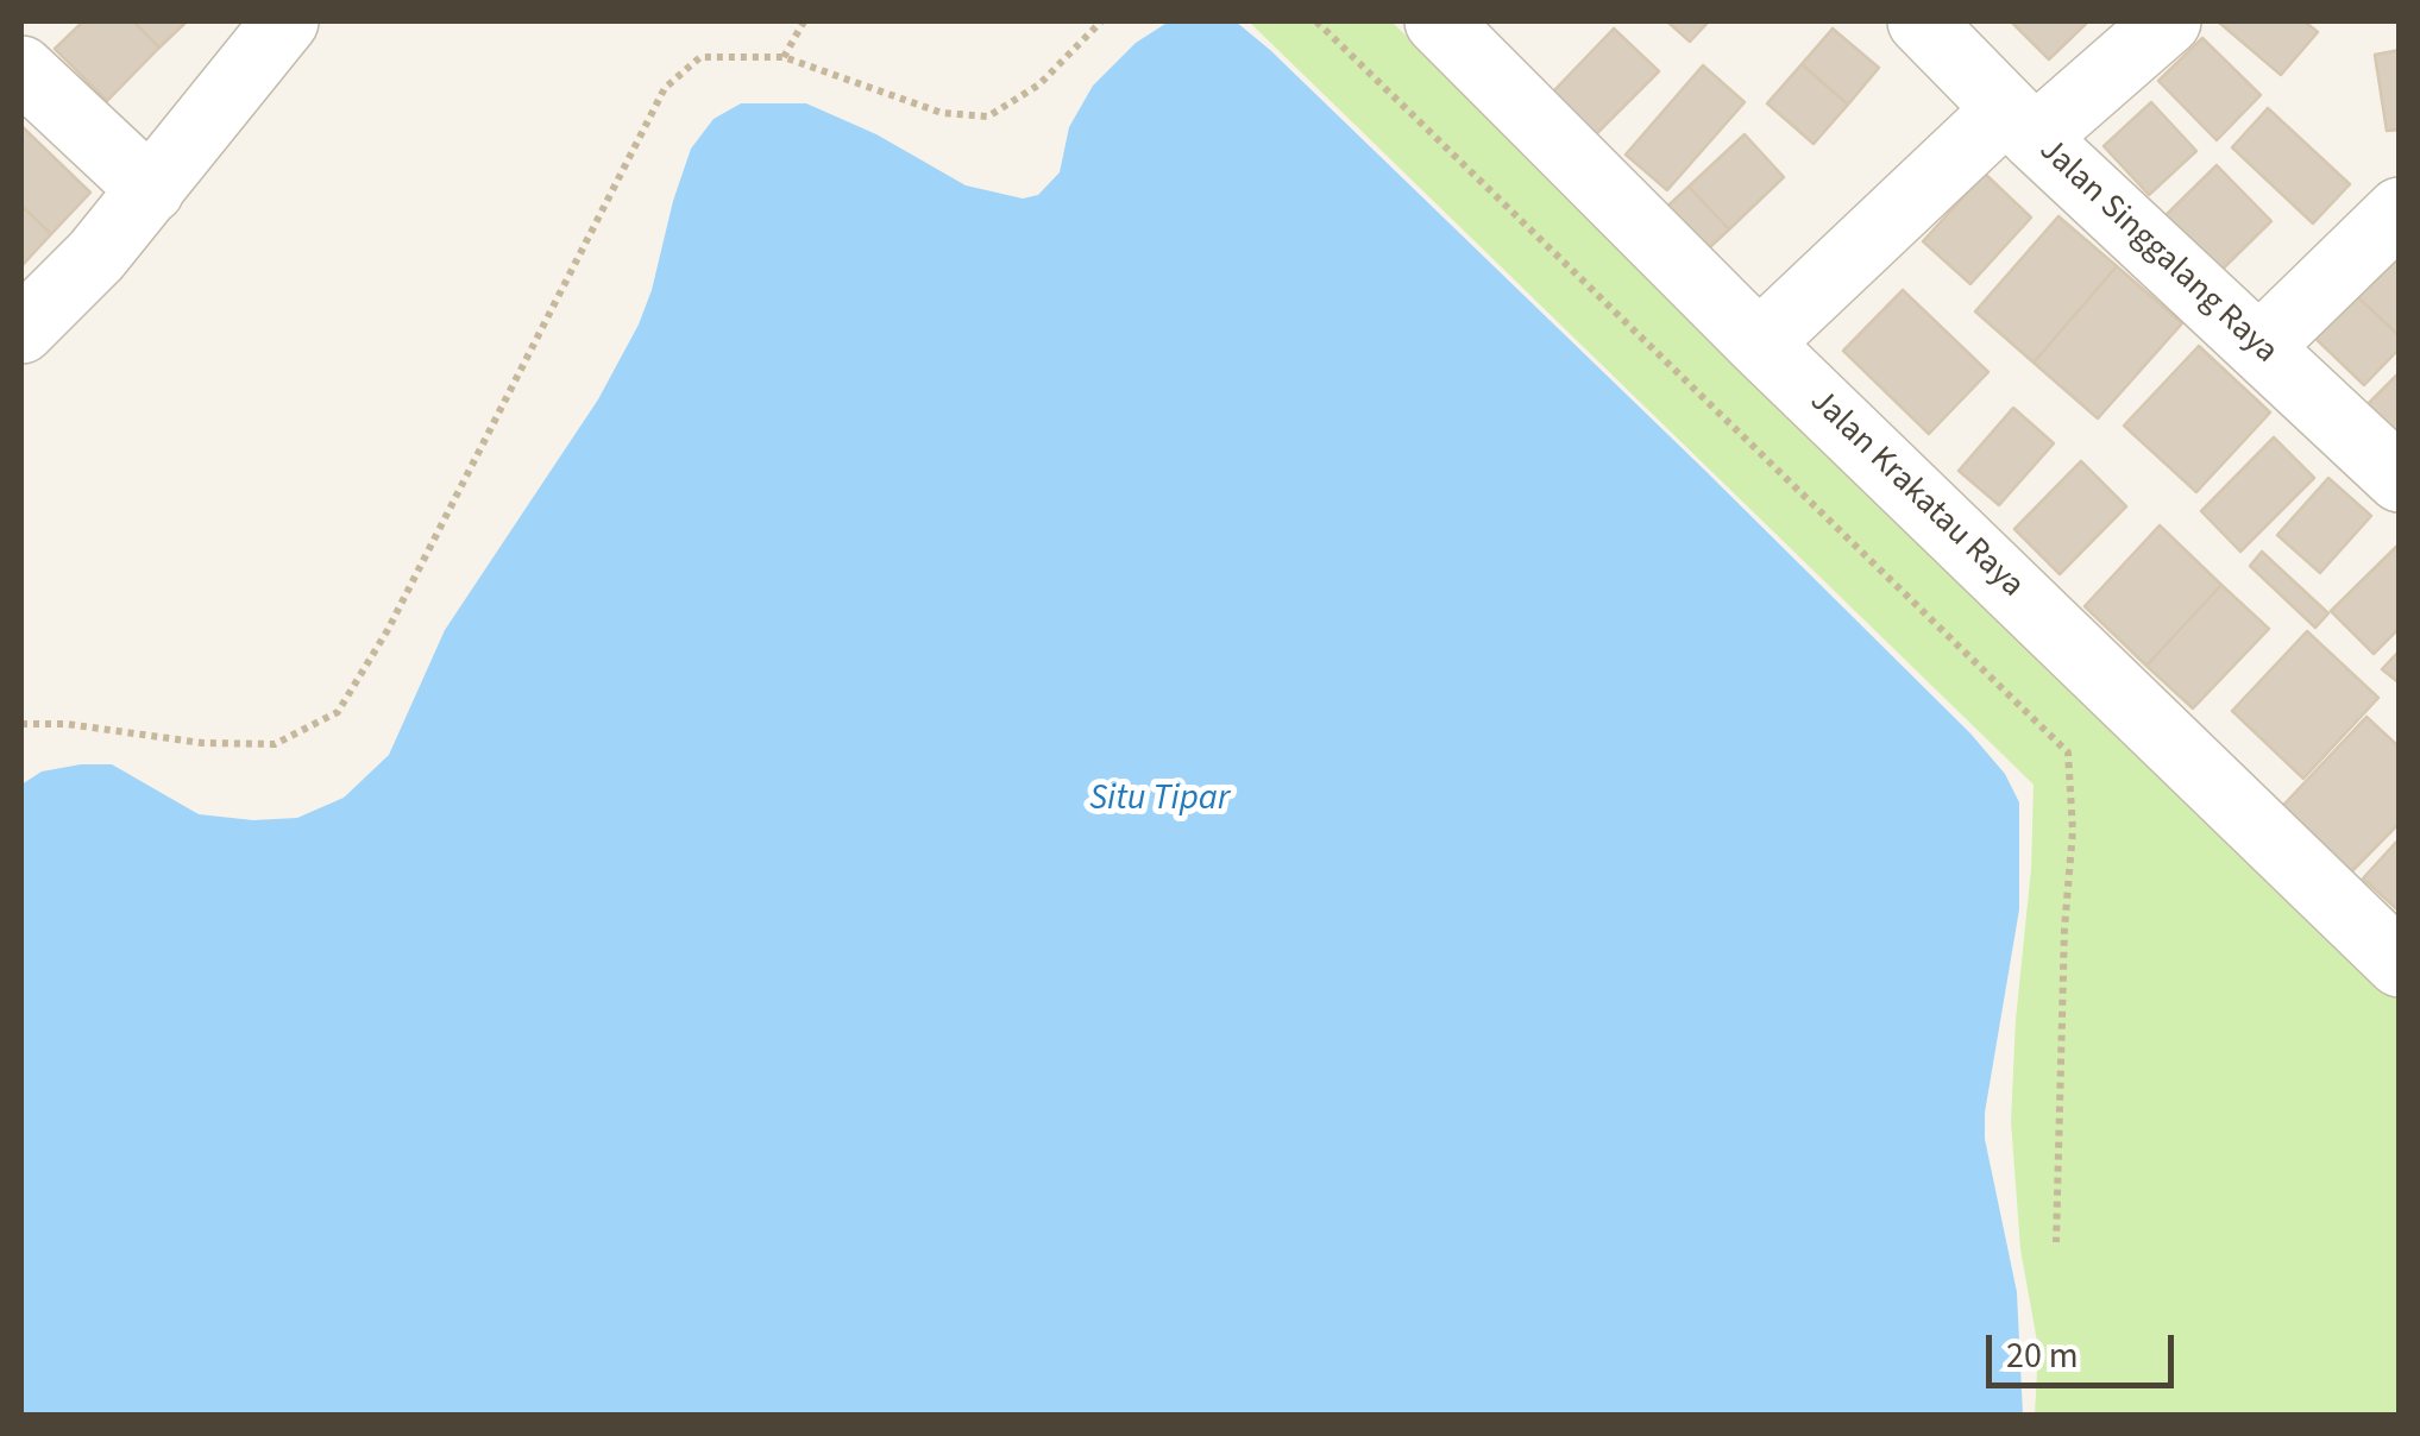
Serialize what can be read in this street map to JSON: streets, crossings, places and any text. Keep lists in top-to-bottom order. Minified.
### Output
{"streets":{"street":["Jalan Singgalang Raya","Jalan Krakatau Raya"]},"water":["Situ Tipar"],"scale_bar":"20 m"}
